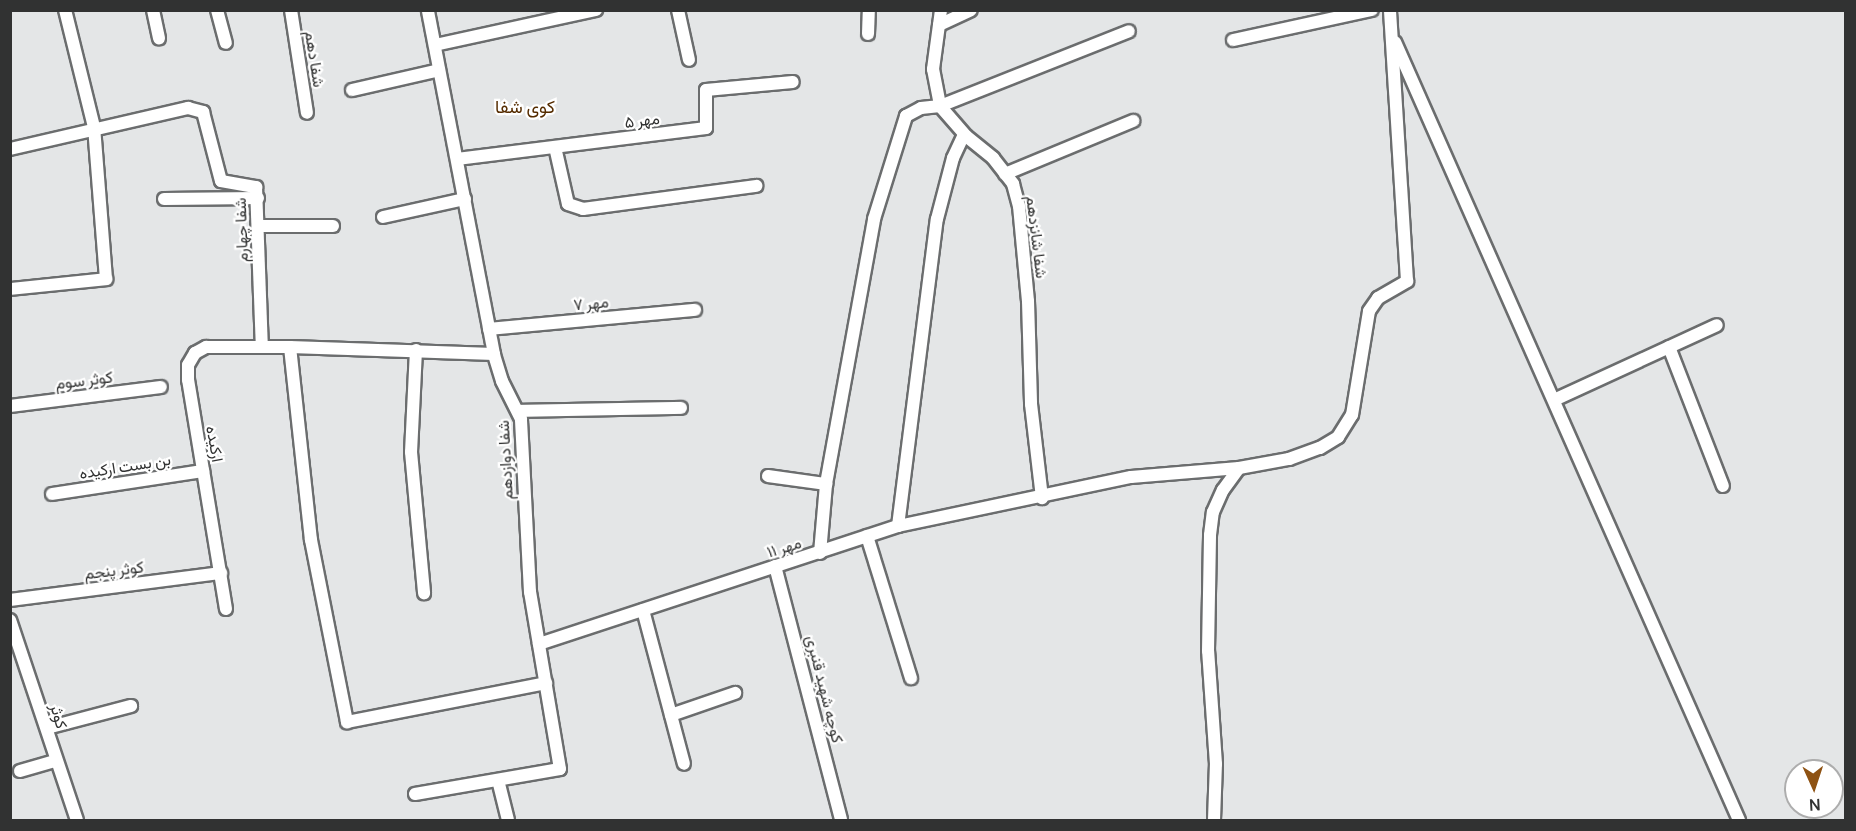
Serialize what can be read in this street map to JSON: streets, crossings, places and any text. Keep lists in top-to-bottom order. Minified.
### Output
{"streets":{"street":["شفا دهم","مهر ۵","شفا چهارم","شفا شانزدهم","مهر ۷","کوثر سوم","ارکیده","شفا دوازدهم","بن بست ارکیده","مهر ۱۱","کوثر پنجم","کوچه شهید قنبری","کوثر"]},"crossings":[["مهر ۵","شفا دوازدهم"],["شفا چهارم","ارکیده"],["شفا شانزدهم","مهر ۱۱"],["مهر ۷","شفا دوازدهم"],["ارکیده","بن بست ارکیده"],["ارکیده","کوثر پنجم"],["شفا دوازدهم","مهر ۱۱"],["مهر ۱۱","کوچه شهید قنبری"]],"districts":["کوی شفا"],"north":"bottom"}
